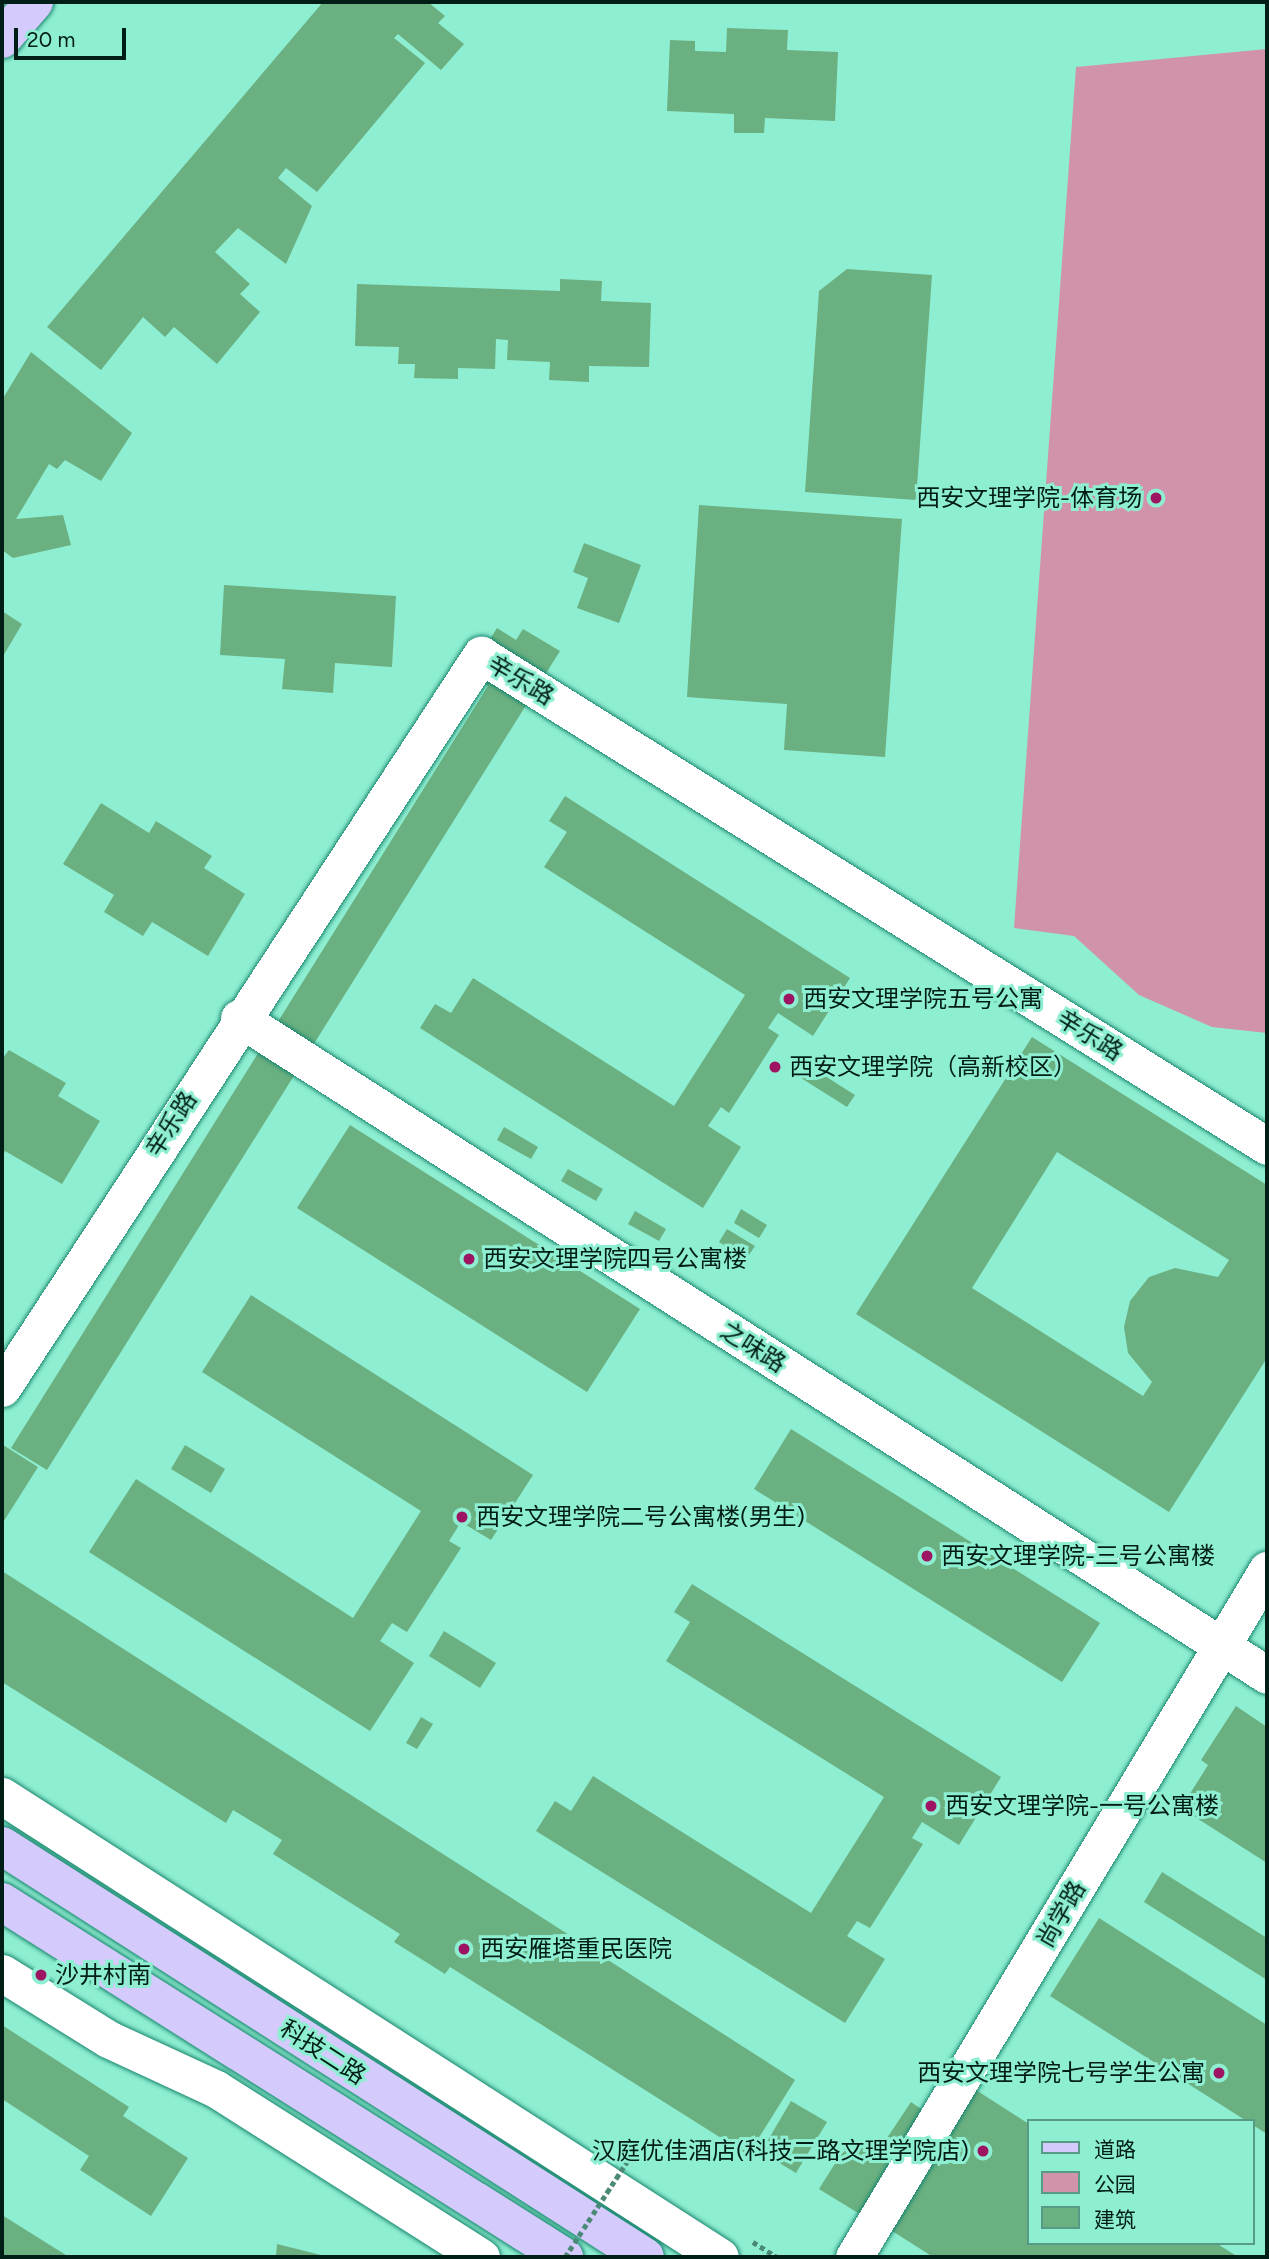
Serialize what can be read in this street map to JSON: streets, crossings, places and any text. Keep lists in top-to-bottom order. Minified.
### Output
{"streets":{"main road":["科技二路"],"street":["辛乐路","之味路","尚学路"]},"crossings":[["辛乐路","之味路"],["之味路","尚学路"]],"places":["西安文理学院-体育场","西安文理学院五号公寓","西安文理学院（高新校区）","西安文理学院四号公寓楼","西安文理学院二号公寓楼(男生)","西安文理学院-三号公寓楼","西安文理学院-一号公寓楼","西安雁塔重民医院","沙井村南","西安文理学院七号学生公寓","汉庭优佳酒店(科技二路文理学院店)"],"legend":["道路","公园","建筑"],"scale_bar":"20 m"}
